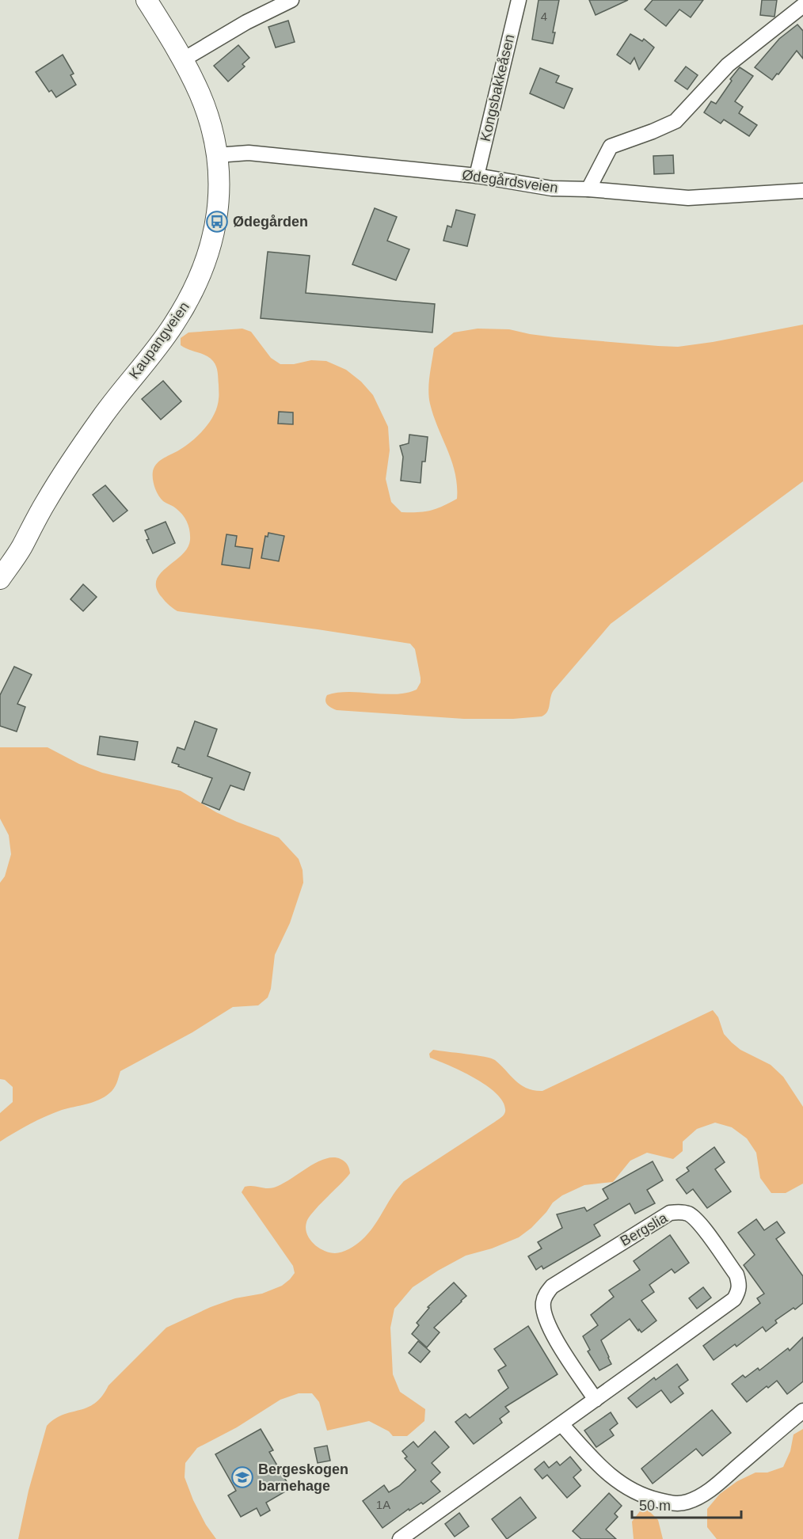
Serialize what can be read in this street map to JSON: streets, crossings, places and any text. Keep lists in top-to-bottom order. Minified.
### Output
{"streets":{"main road":["Kaupangveien"],"street":["Kongsbakkeåsen","Ødegårdsveien","Bergslia"]},"crossings":[["Kongsbakkeåsen","Ødegårdsveien"],["Ødegårdsveien","Kaupangveien"]],"places":{"bus stop":["Ødegården"],"school or university":["Bergeskogen barnehage"]},"house_numbers":["4","1A"],"scale_bar":"50 m"}
